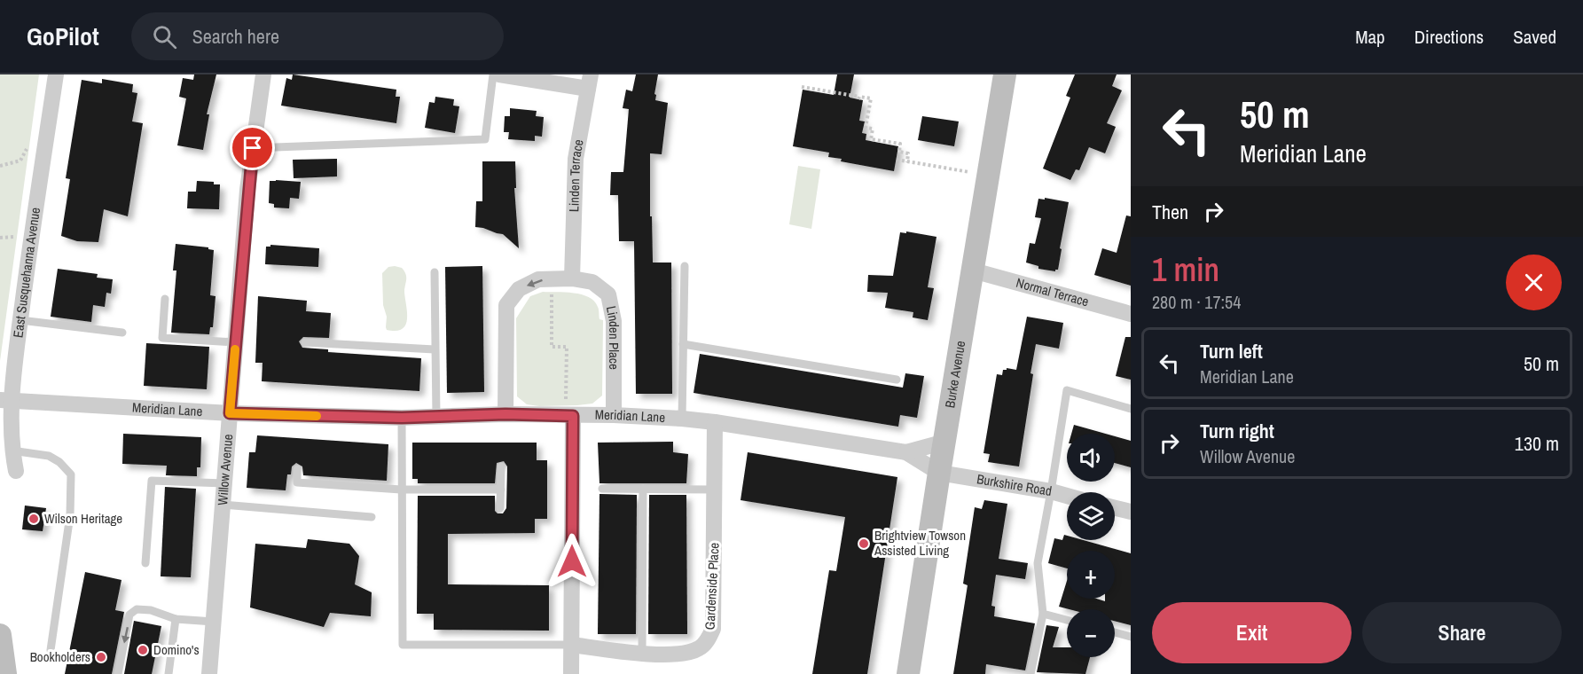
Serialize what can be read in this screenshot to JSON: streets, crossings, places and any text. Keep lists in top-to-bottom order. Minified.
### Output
{"streets":{"street":["Linden Terrace","East Susquehanna Avenue","Normal Terrace","Linden Place","Burke Avenue","Meridian Lane","Willow Avenue","Burkshire Road","Gardenside Place"]},"crossings":[["Linden Terrace","Linden Place"],["East Susquehanna Avenue","Meridian Lane"],["Normal Terrace","Burke Avenue"],["Linden Place","Meridian Lane"],["Burke Avenue","Meridian Lane"],["Burke Avenue","Burkshire Road"],["Meridian Lane","Willow Avenue"],["Meridian Lane","Burkshire Road"],["Meridian Lane","Gardenside Place"]],"one_way":["Linden Place"],"places":["Wilson Heritage","Brightview Towson Assisted Living","Domino's","Bookholders"],"page":{"header":"GoPilot","search":"Search here","nav":["Map","Directions","Saved"],"turn":["50 m","Meridian Lane"],"then":"Then","heading":["1 min","280 m · 17:54"],"list":[{"name":"Turn left","note":"Meridian Lane","value":"50 m"},{"name":"Turn right","note":"Willow Avenue","value":"130 m"}],"map_buttons":["+","−"],"buttons":["Exit","Share"]}}
